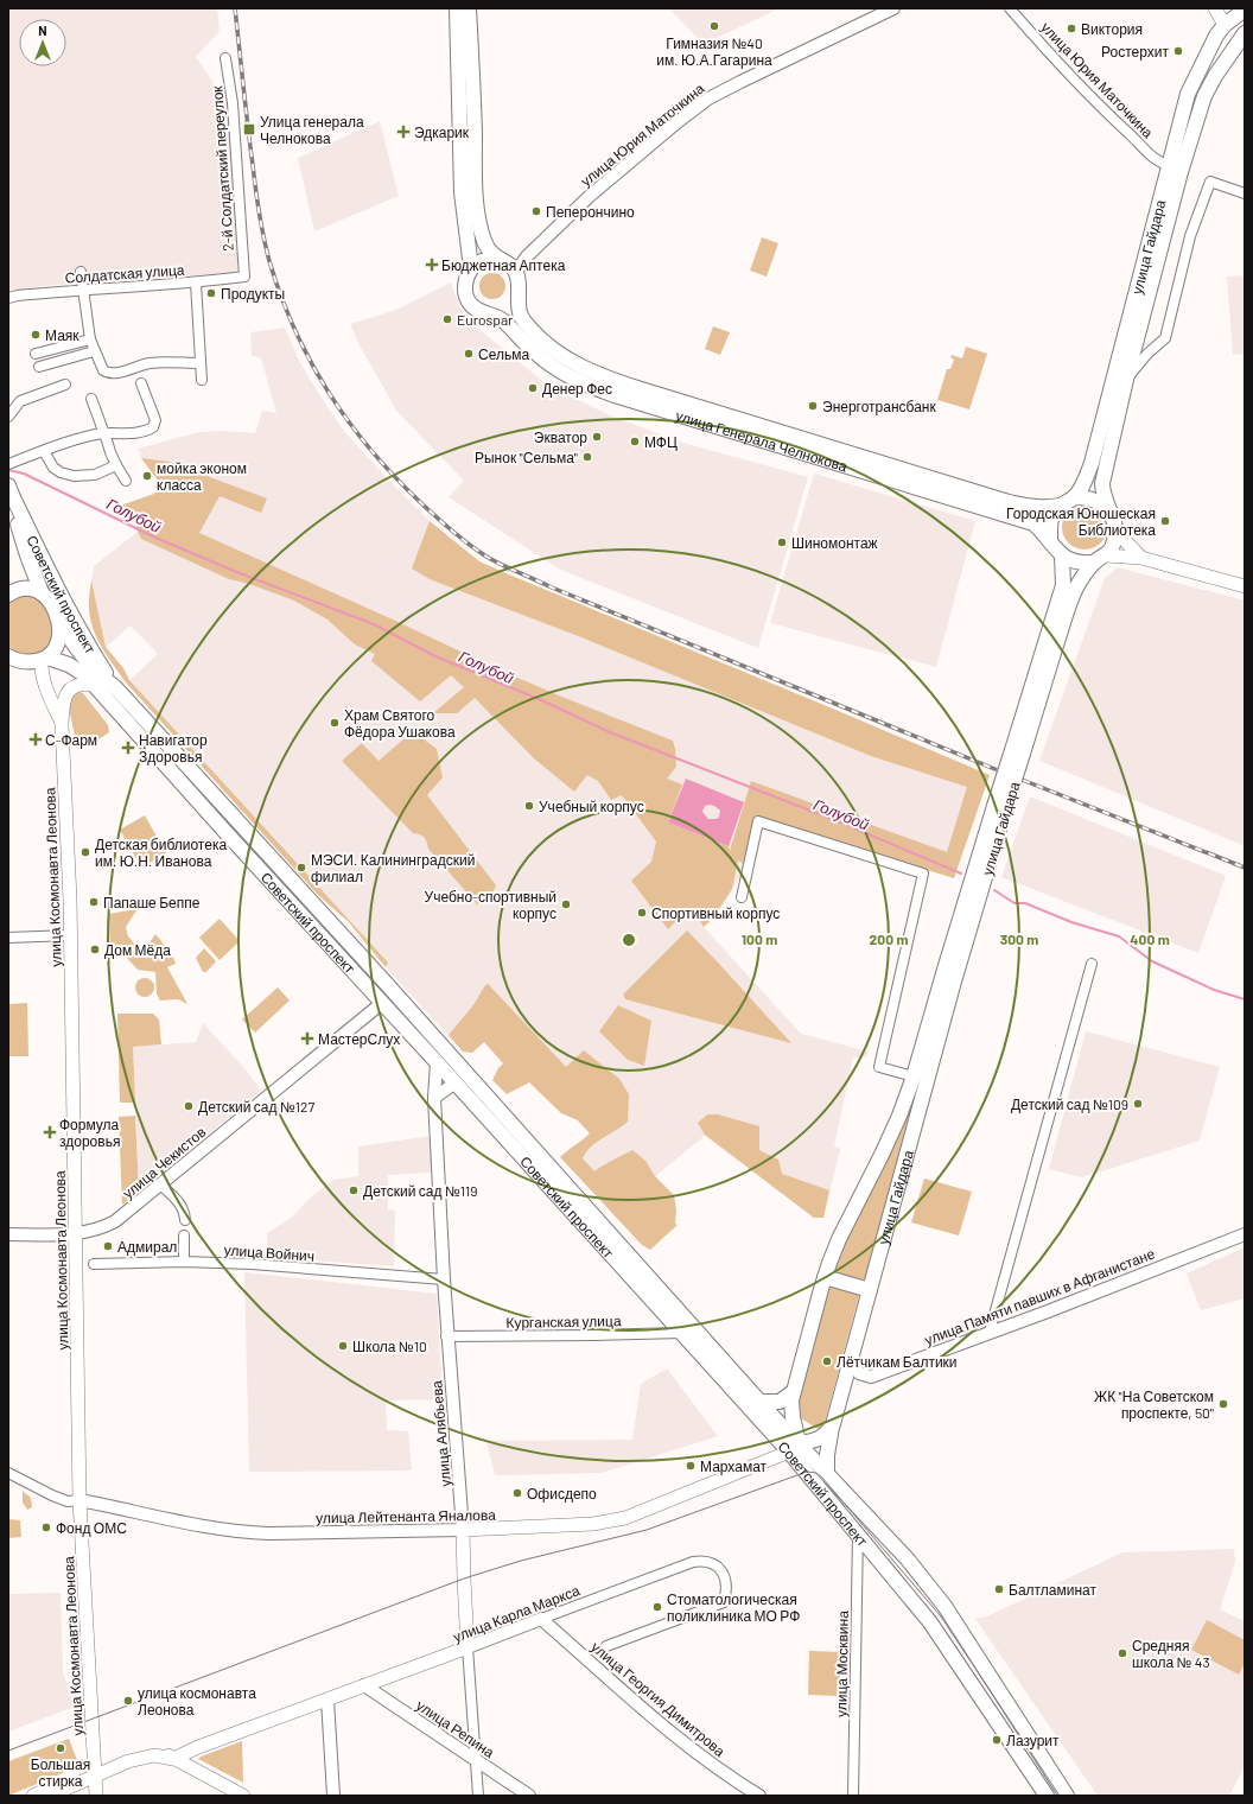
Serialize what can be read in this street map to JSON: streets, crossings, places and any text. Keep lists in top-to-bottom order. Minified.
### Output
{"streets":{"main road":["улица Гайдара","улица Генерала Челнокова","Советский проспект","улица Космонавта Леонова","улица Алябьева","улица Лейтенанта Яналова","улица Карла Маркса"],"street":["улица Юрия Маточкина","2-й Солдатский переулок","Солдатская улица","улица Чекистов","улица Войнич","улица Памяти павших в Афганистане","Курганская улица","улица Москвина","улица Георгия Димитрова","улица Репина"]},"crossings":[["улица Юрия Маточкина","улица Гайдара"],["улица Юрия Маточкина","улица Генерала Челнокова"],["2-й Солдатский переулок","Солдатская улица"],["улица Гайдара","улица Генерала Челнокова"],["улица Гайдара","Советский проспект"],["улица Гайдара","улица Памяти павших в Афганистане"],["улица Гайдара","улица Лейтенанта Яналова"],["Советский проспект","улица Космонавта Леонова"],["Советский проспект","улица Чекистов"],["Советский проспект","Курганская улица"],["Советский проспект","улица Алябьева"],["Советский проспект","улица Лейтенанта Яналова"],["Советский проспект","улица Москвина"],["улица Космонавта Леонова","улица Чекистов"],["улица Космонавта Леонова","улица Лейтенанта Яналова"],["улица Войнич","улица Алябьева"],["Курганская улица","улица Алябьева"],["улица Алябьева","улица Лейтенанта Яналова"],["улица Алябьева","улица Карла Маркса"],["улица Алябьева","улица Репина"],["улица Карла Маркса","улица Георгия Димитрова"],["улица Карла Маркса","улица Репина"]],"water":["Голубой"],"places":{"other":["Гимназия №40 им. Ю.А.Гагарина","Виктория","Ростерхит","Пеперончино","Продукты","Eurospar","Маяк","Сельма","Денер Фес","Энерготрансбанк","Экватор","МФЦ","Рынок \"Сельма\"","мойка эконом класса","Городская Юношеская Библиотека","Шиномонтаж","Храм Святого Фёдора Ушакова","Учебный корпус","Детская библиотека им. Ю.Н. Иванова","МЭСИ. Калининградский филиал","Папаше Беппе","Учебно-спортивный корпус","Спортивный корпус","Дом Мёда","Детский сад №109","Детский сад №127","Детский сад №119","Адмирал","Школа №10","Лётчикам Балтики","ЖК \"На Советском проспекте, 50\"","Мархамат","Офисдепо","Фонд ОМС","Балтламинат","Стоматологическая поликлиника МО РФ","Средняя школа № 43","улица космонавта Леонова","Лазурит","Большая стирка"],"transit":["Улица генерала Челнокова"],"health":["Эдкарик","Бюджетная Аптека","С-Фарм","Навигатор Здоровья","МастерСлух","Формула здоровья"]},"north":"top","rings":["100 m","200 m","300 m","400 m"]}
